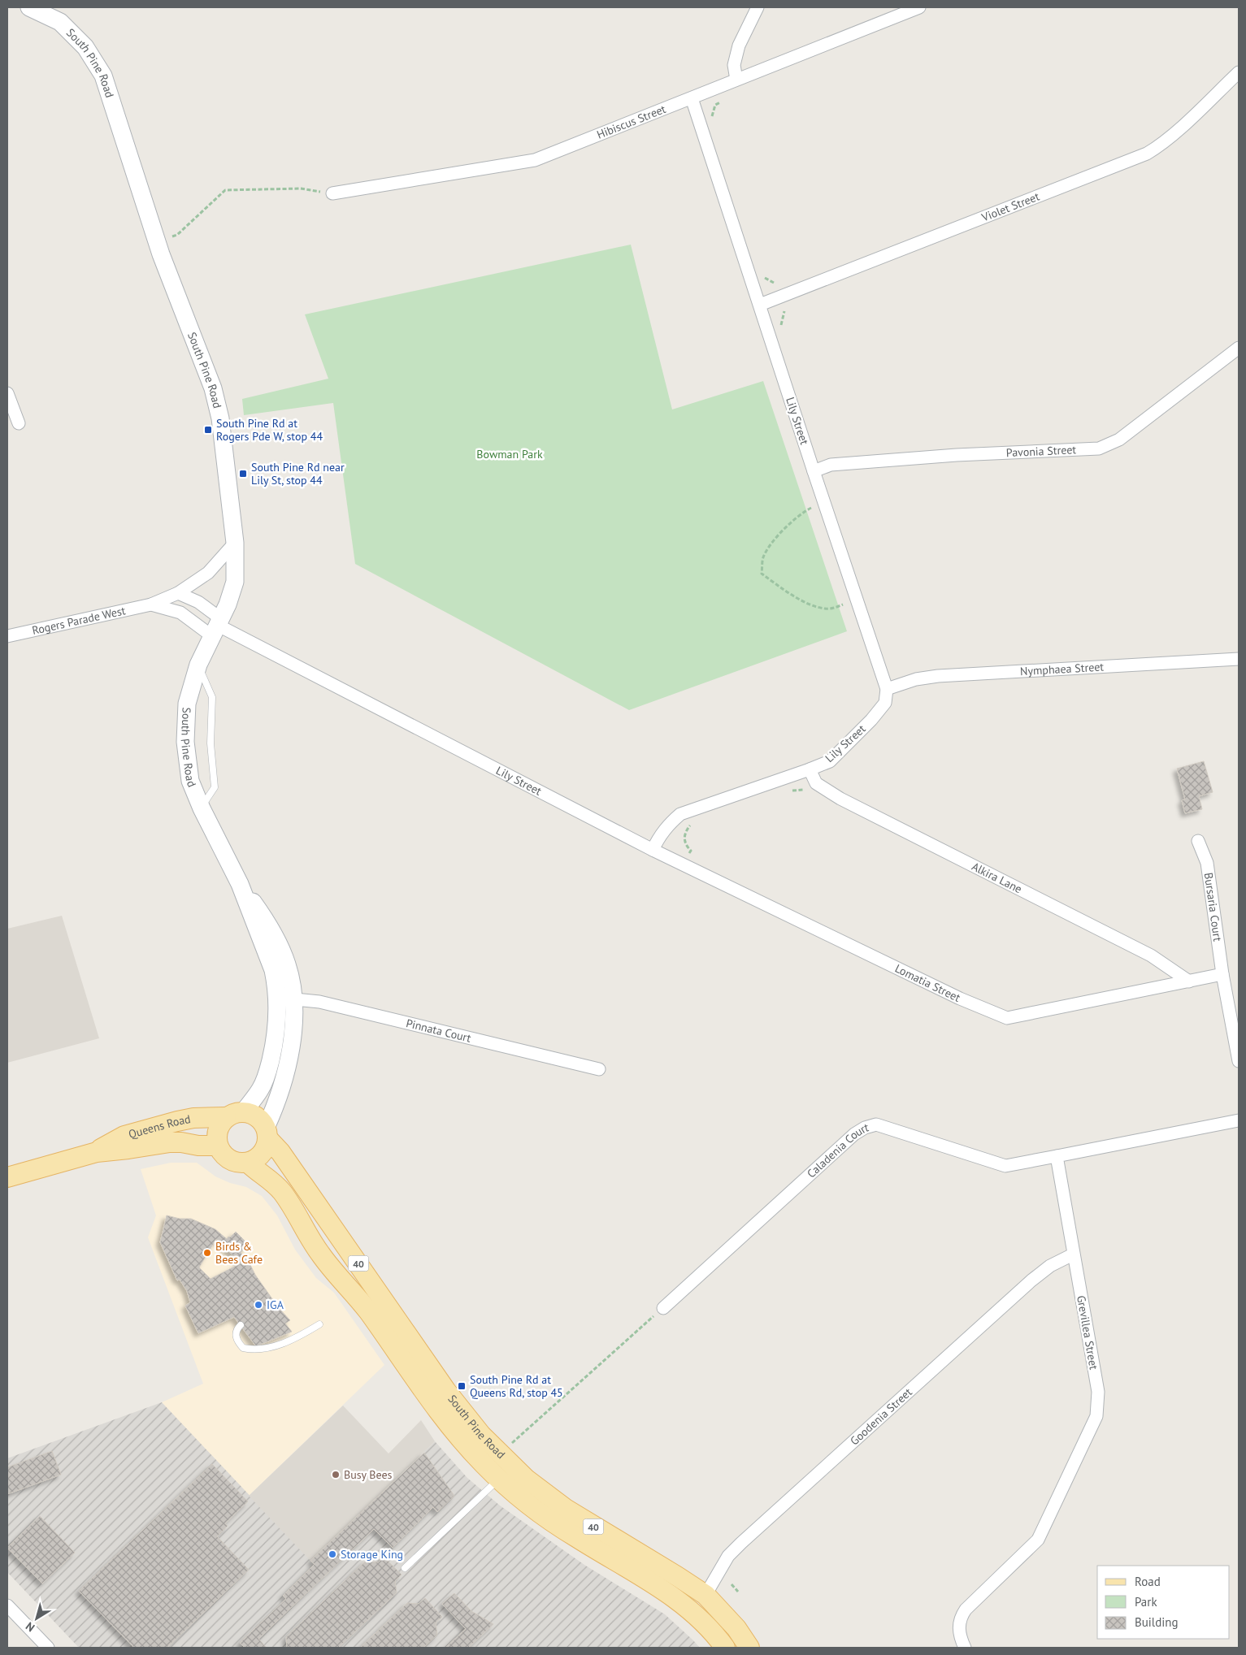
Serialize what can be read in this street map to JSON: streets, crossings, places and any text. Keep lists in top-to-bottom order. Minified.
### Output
{"streets":{"main road":["South Pine Road","Queens Road","40"],"street":["Hibiscus Street","Violet Street","Lily Street","Pavonia Street","Rogers Parade West","Nymphaea Street","Alkira Lane","Bursaria Court","Lomatia Street","Pinnata Court","Caladenia Court","Grevillea Street","Goodenia Street"]},"crossings":[["South Pine Road","Lily Street"],["South Pine Road","Rogers Parade West"],["South Pine Road","Pinnata Court"],["South Pine Road","Queens Road"],["South Pine Road","40"],["South Pine Road","Goodenia Street"],["Hibiscus Street","Lily Street"],["Violet Street","Lily Street"],["Lily Street","Pavonia Street"],["Lily Street","Rogers Parade West"],["Lily Street","Nymphaea Street"],["Lily Street","Alkira Lane"],["Lily Street","Lomatia Street"],["Alkira Lane","Lomatia Street"],["Bursaria Court","Lomatia Street"],["Queens Road","40"],["Caladenia Court","Grevillea Street"],["Grevillea Street","Goodenia Street"]],"parks":["Bowman Park"],"places":{"transit":["South Pine Rd at Rogers Pde W, stop 44","South Pine Rd near Lily St, stop 44","South Pine Rd at Queens Rd, stop 45"],"other":["Birds & Bees Cafe","IGA","Busy Bees","Storage King"]},"legend":["Road","Park","Building"],"north":"bottom left"}
